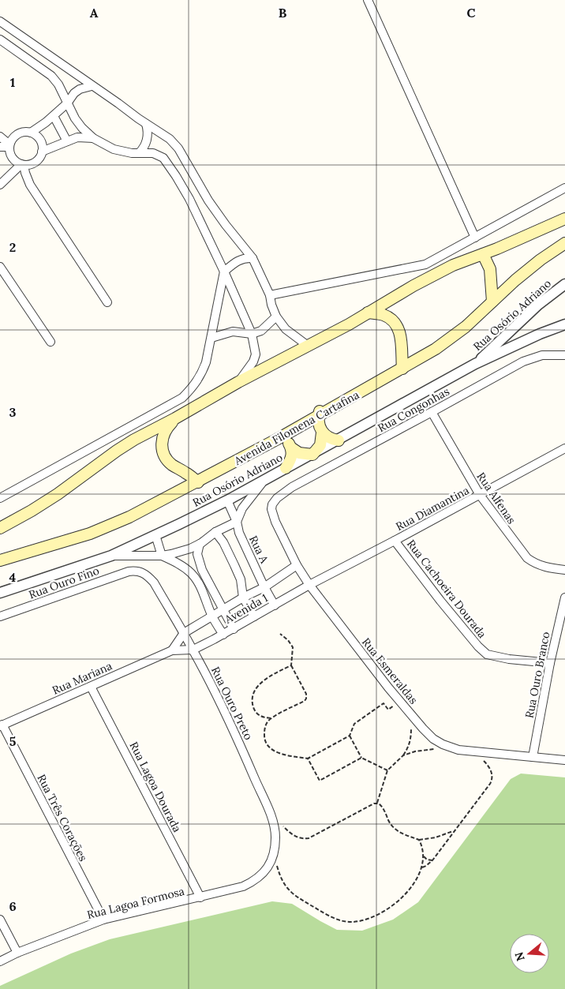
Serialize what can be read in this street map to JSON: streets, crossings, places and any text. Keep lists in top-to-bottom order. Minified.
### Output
{"streets":{"main road":["Avenida Filomena Cartafina"],"street":["Rua Osório Adriano","Rua Congonhas","Rua Alfenas","Rua Diamantina","Rua A","Rua Ouro Fino","Rua Cachoeira Dourada","Avenida 1","Rua Esmeraldas","Rua Ouro Branco","Rua Mariana","Rua Ouro Preto","Rua Lagoa Dourada","Rua Três Corações","Rua Lagoa Formosa"]},"crossings":[["Rua Osório Adriano","Rua A"],["Rua Congonhas","Rua Alfenas"],["Rua Congonhas","Rua Esmeraldas"],["Rua Alfenas","Rua Diamantina"],["Rua Diamantina","Rua Cachoeira Dourada"],["Rua Diamantina","Avenida 1"],["Rua Diamantina","Rua Esmeraldas"],["Rua A","Avenida 1"],["Rua Ouro Fino","Rua Ouro Preto"],["Rua Cachoeira Dourada","Rua Ouro Branco"],["Avenida 1","Rua Esmeraldas"],["Avenida 1","Rua Mariana"],["Avenida 1","Rua Ouro Preto"],["Rua Esmeraldas","Rua Ouro Branco"],["Rua Mariana","Rua Ouro Preto"],["Rua Mariana","Rua Lagoa Dourada"],["Rua Mariana","Rua Três Corações"],["Rua Ouro Preto","Rua Lagoa Formosa"],["Rua Lagoa Dourada","Rua Lagoa Formosa"],["Rua Três Corações","Rua Lagoa Formosa"]],"north":"left","grid":{"columns":["A","B","C"],"rows":["1","2","3","4","5","6"]}}
